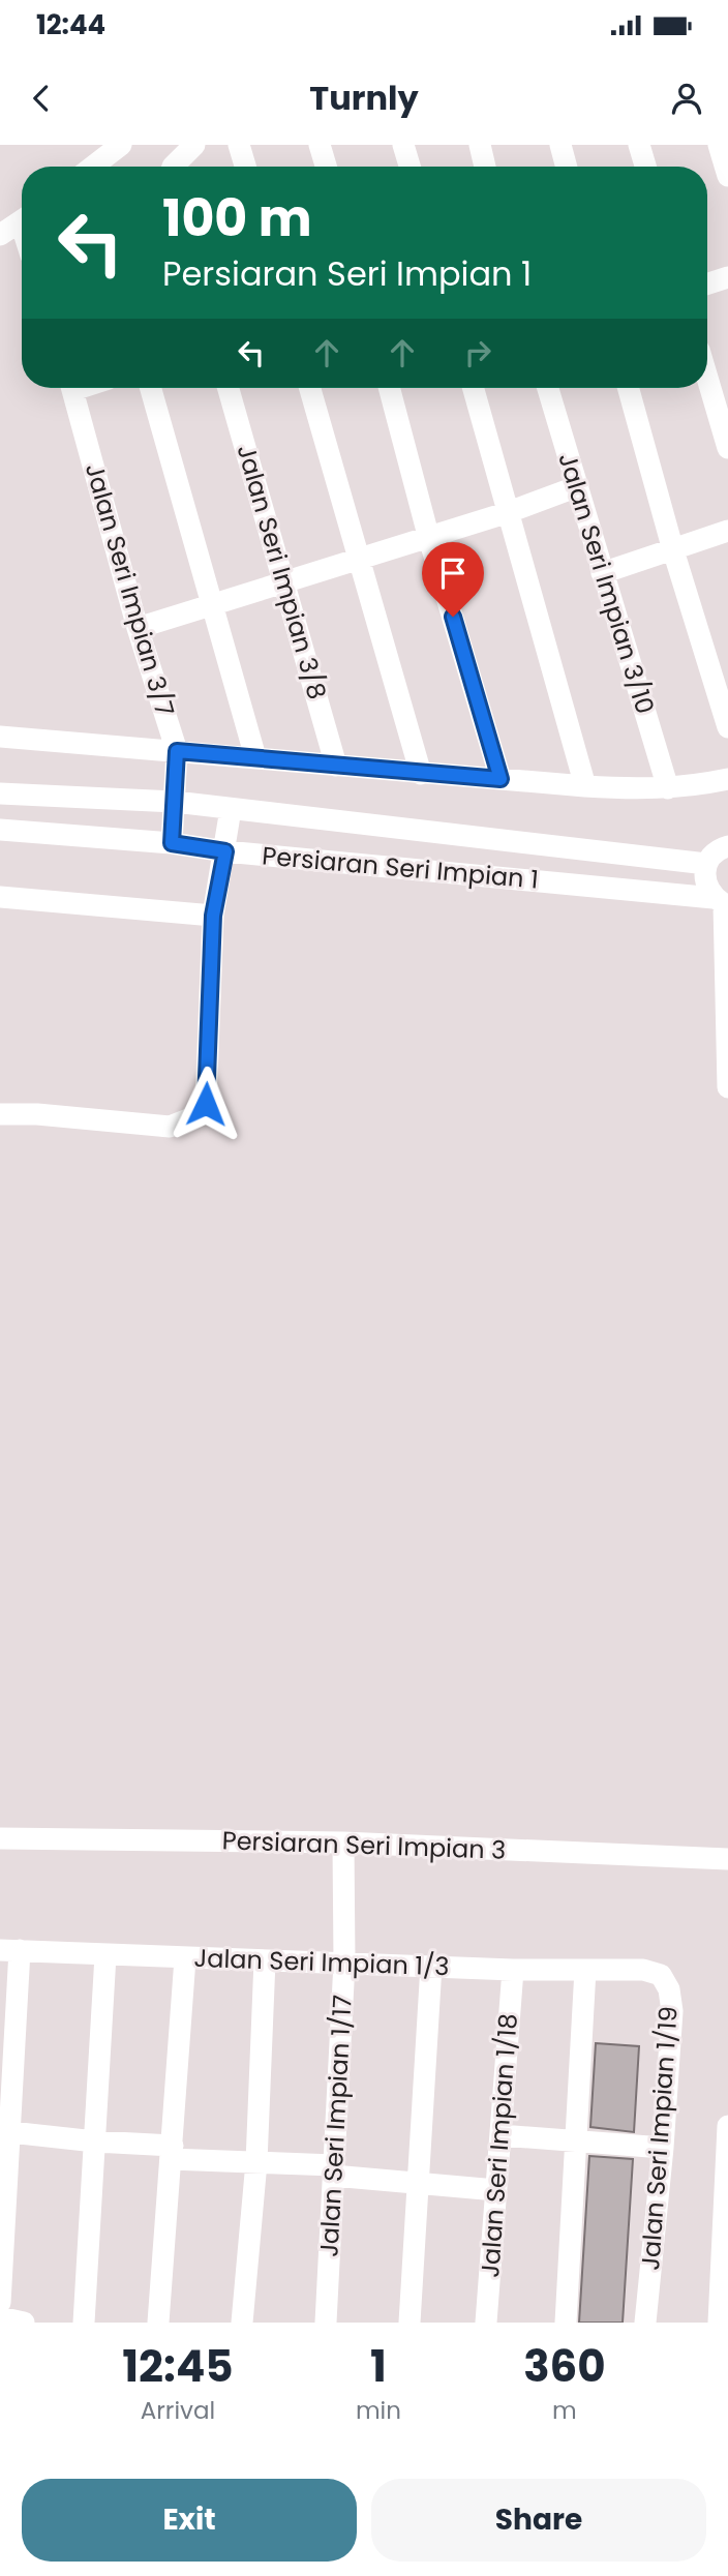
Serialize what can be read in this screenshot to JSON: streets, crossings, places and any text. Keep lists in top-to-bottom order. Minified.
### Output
{"streets":{"street":["Jalan Seri Impian 3/8","Jalan Seri Impian 3/10","Jalan Seri Impian 3/7","Persiaran Seri Impian 1","Persiaran Seri Impian 3","Jalan Seri Impian 1/3","Jalan Seri Impian 1/17","Jalan Seri Impian 1/19","Jalan Seri Impian 1/18"]},"crossings":[["Jalan Seri Impian 3/7","Persiaran Seri Impian 1"],["Persiaran Seri Impian 3","Jalan Seri Impian 1/17"],["Jalan Seri Impian 1/3","Jalan Seri Impian 1/17"],["Jalan Seri Impian 1/3","Jalan Seri Impian 1/19"],["Jalan Seri Impian 1/3","Jalan Seri Impian 1/18"]],"page":{"status":"12:44","header":"Turnly","turn":["100 m","Persiaran Seri Impian 1"],"eta":["12:45","Arrival","1","min","360","m"],"buttons":["Exit","Share"]}}
